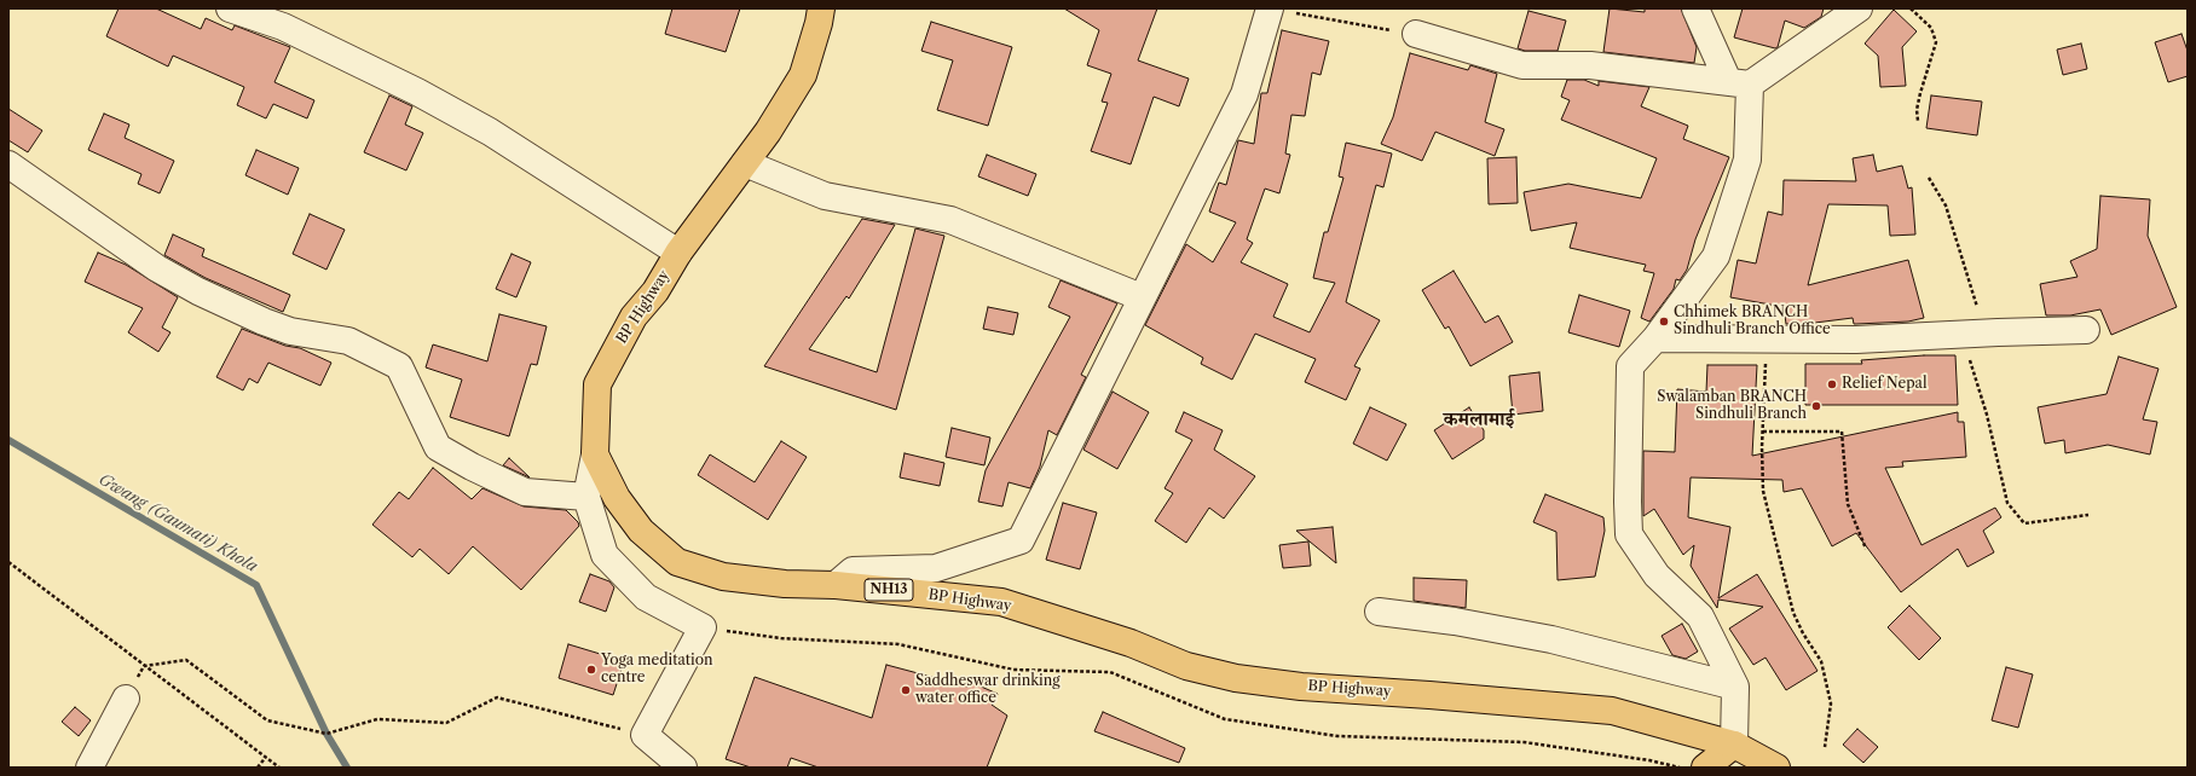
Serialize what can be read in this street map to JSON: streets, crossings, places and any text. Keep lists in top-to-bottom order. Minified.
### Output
{"streets":{"main road":["BP Highway","NH13"]},"districts":["कमलामाई"],"water":["Gwang (Gaumati) Khola"],"places":["Chhimek BRANCH Sindhuli Branch Office","Relief Nepal","Swalamban BRANCH Sindhuli Branch","Yoga meditation centre","Saddheswar drinking water office"]}
